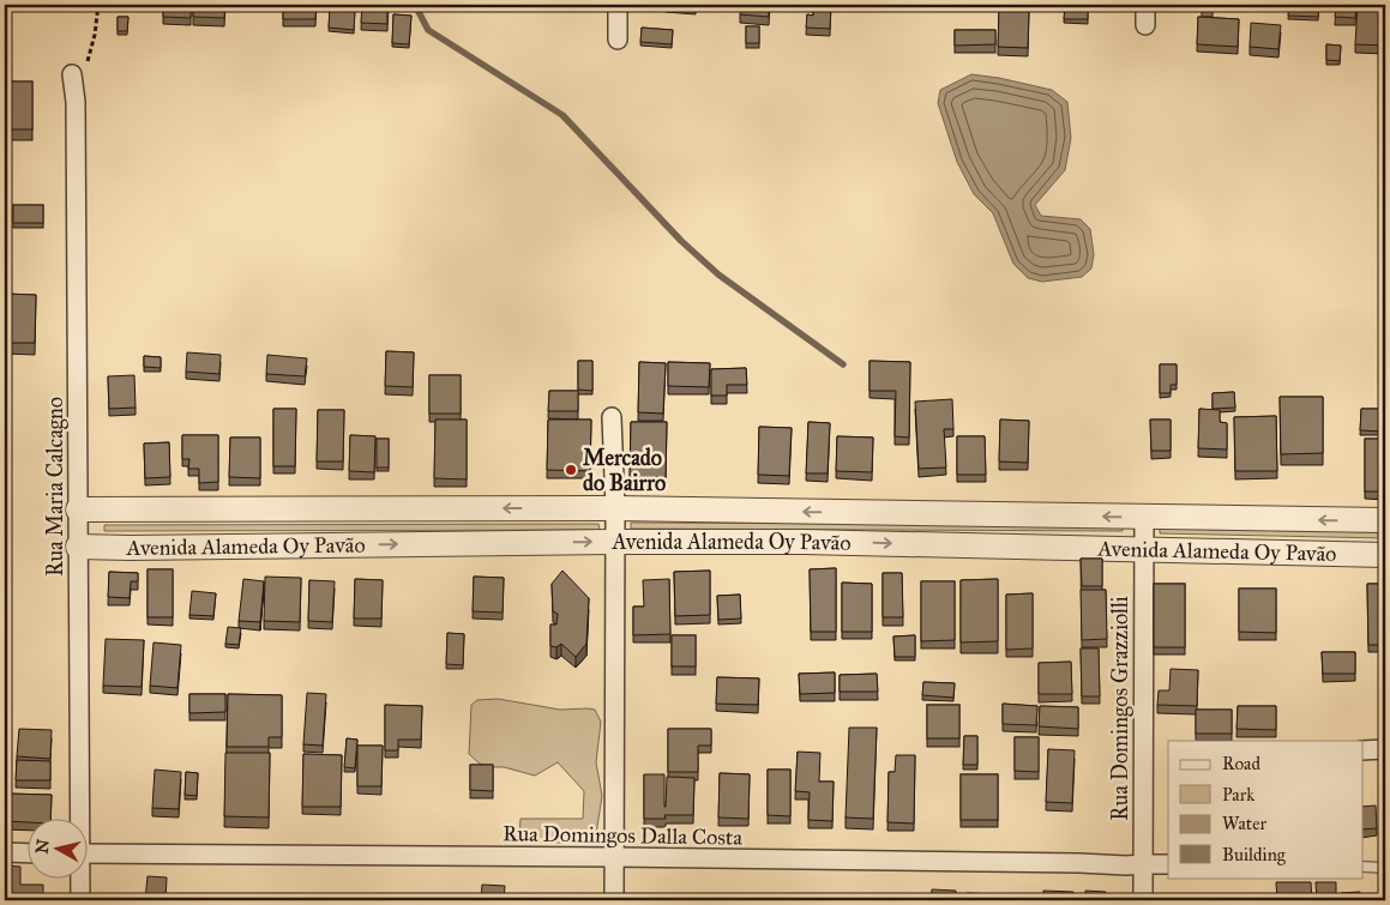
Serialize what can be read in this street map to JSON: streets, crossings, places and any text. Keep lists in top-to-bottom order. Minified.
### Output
{"streets":{"street":["Rua Maria Calcagno","Avenida Alameda Oy Pavão","Rua Domingos Grazziolli","Rua Domingos Dalla Costa"]},"crossings":[["Rua Maria Calcagno","Avenida Alameda Oy Pavão"],["Avenida Alameda Oy Pavão","Rua Domingos Grazziolli"],["Rua Domingos Grazziolli","Rua Domingos Dalla Costa"]],"places":["Mercado do Bairro"],"legend":["Road","Park","Water","Building"],"north":"left"}
